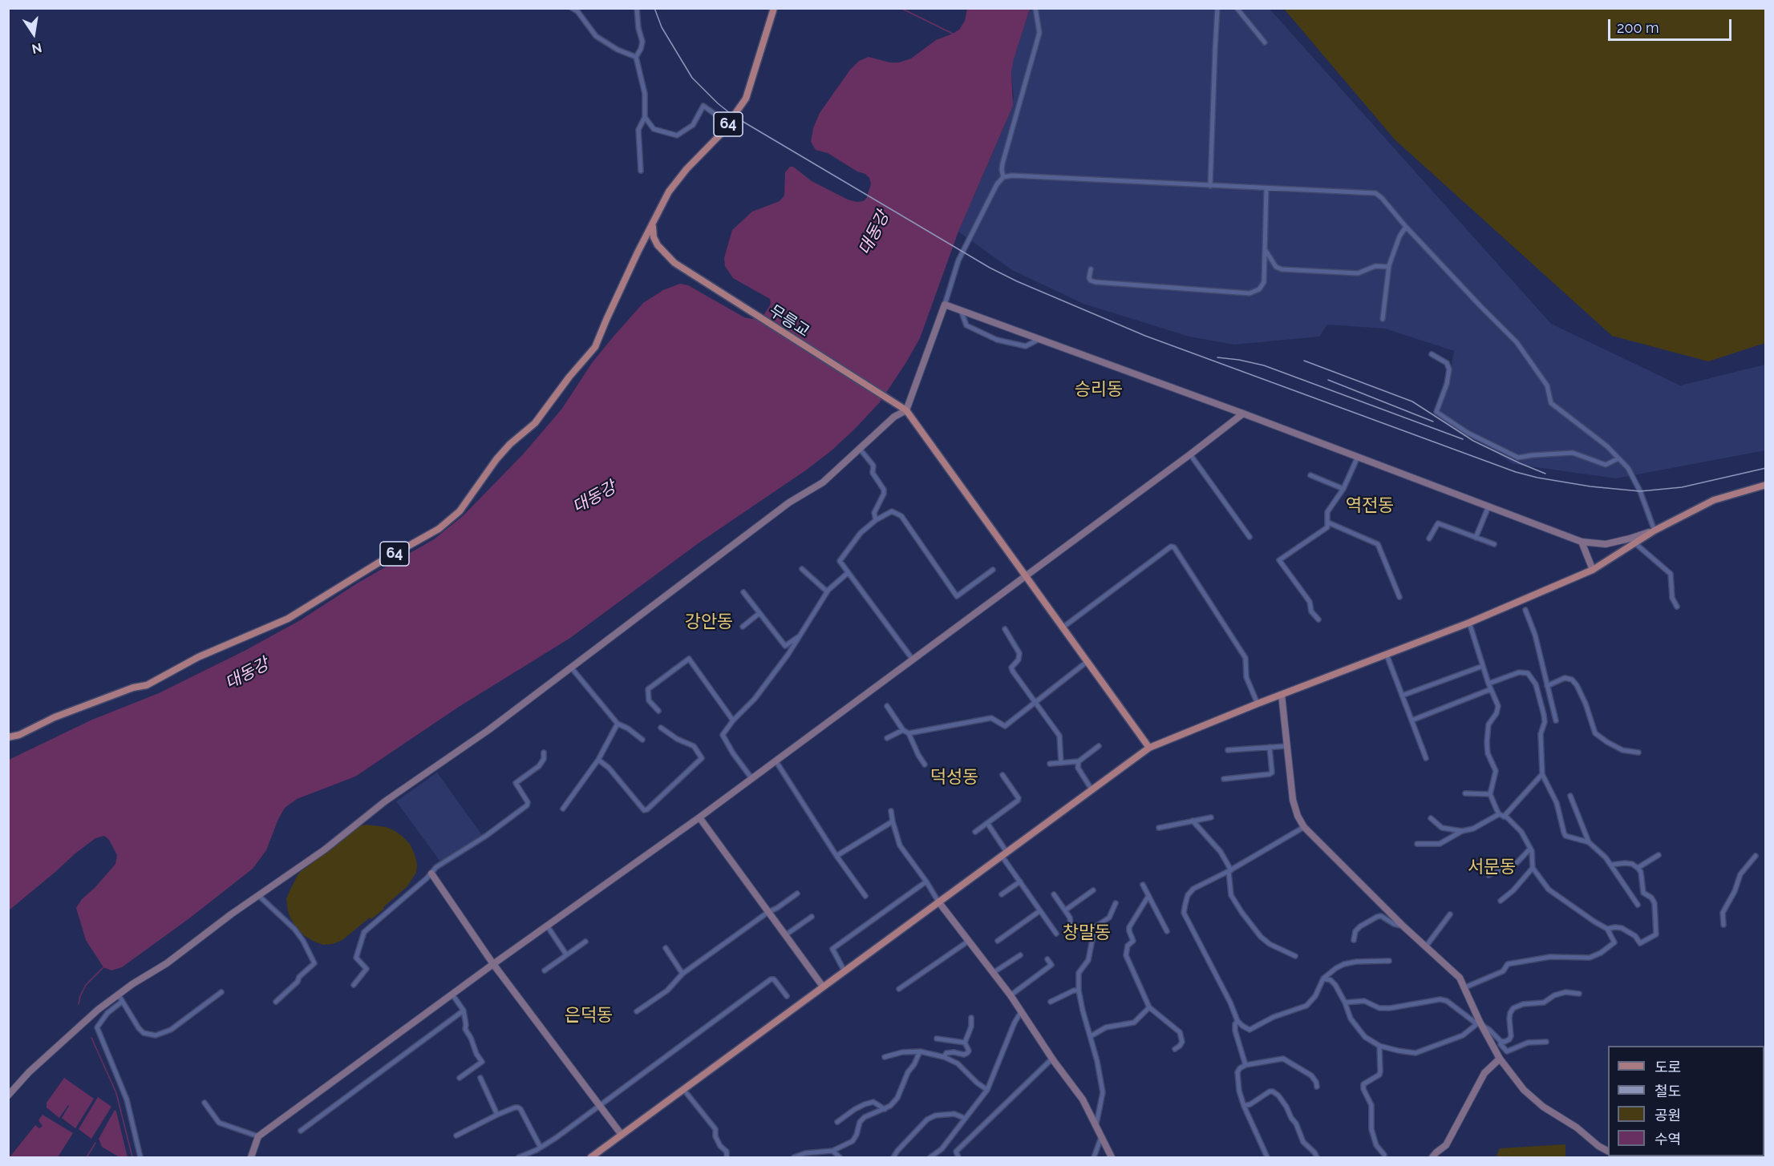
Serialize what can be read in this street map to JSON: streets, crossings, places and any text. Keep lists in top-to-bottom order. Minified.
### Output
{"streets":{"main road":["64","무릉교"]},"crossings":[["64","무릉교"]],"districts":["승리동","역전동","강안동","덕성동","서문동","창말동","은덕동"],"water":["대동강"],"legend":["도로","철도","공원","수역"],"scale_bar":"200 m","north":"bottom"}
